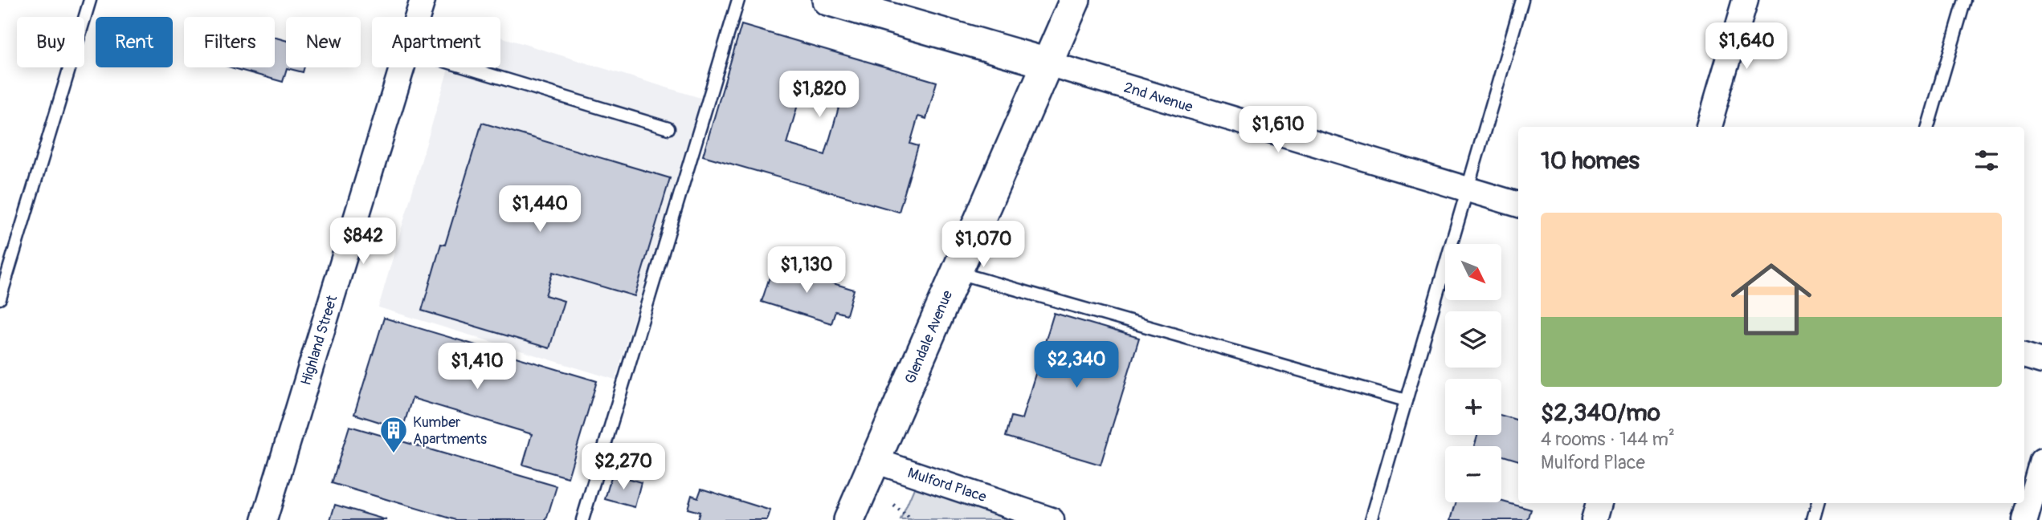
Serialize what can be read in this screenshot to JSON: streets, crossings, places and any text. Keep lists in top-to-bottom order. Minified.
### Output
{"streets":{"street":["2nd Avenue","Glendale Avenue","Highland Street","Mulford Place"]},"crossings":[["2nd Avenue","Glendale Avenue"],["Glendale Avenue","Mulford Place"]],"places":{"building":["Kumber Apartments"]},"north":"bottom right","page":{"chip":["Buy","Rent","Filters","New","Apartment"],"price":["$1,640","$1,820","$1,610","$1,440","$842","$1,070","$1,130","$2,340","$1,410","$2,270"],"heading":"10 homes","list":[{"name":"$2,340/mo","note":"4 rooms · 144 m² · Mulford Place"}],"map_buttons":["+","−"]}}
